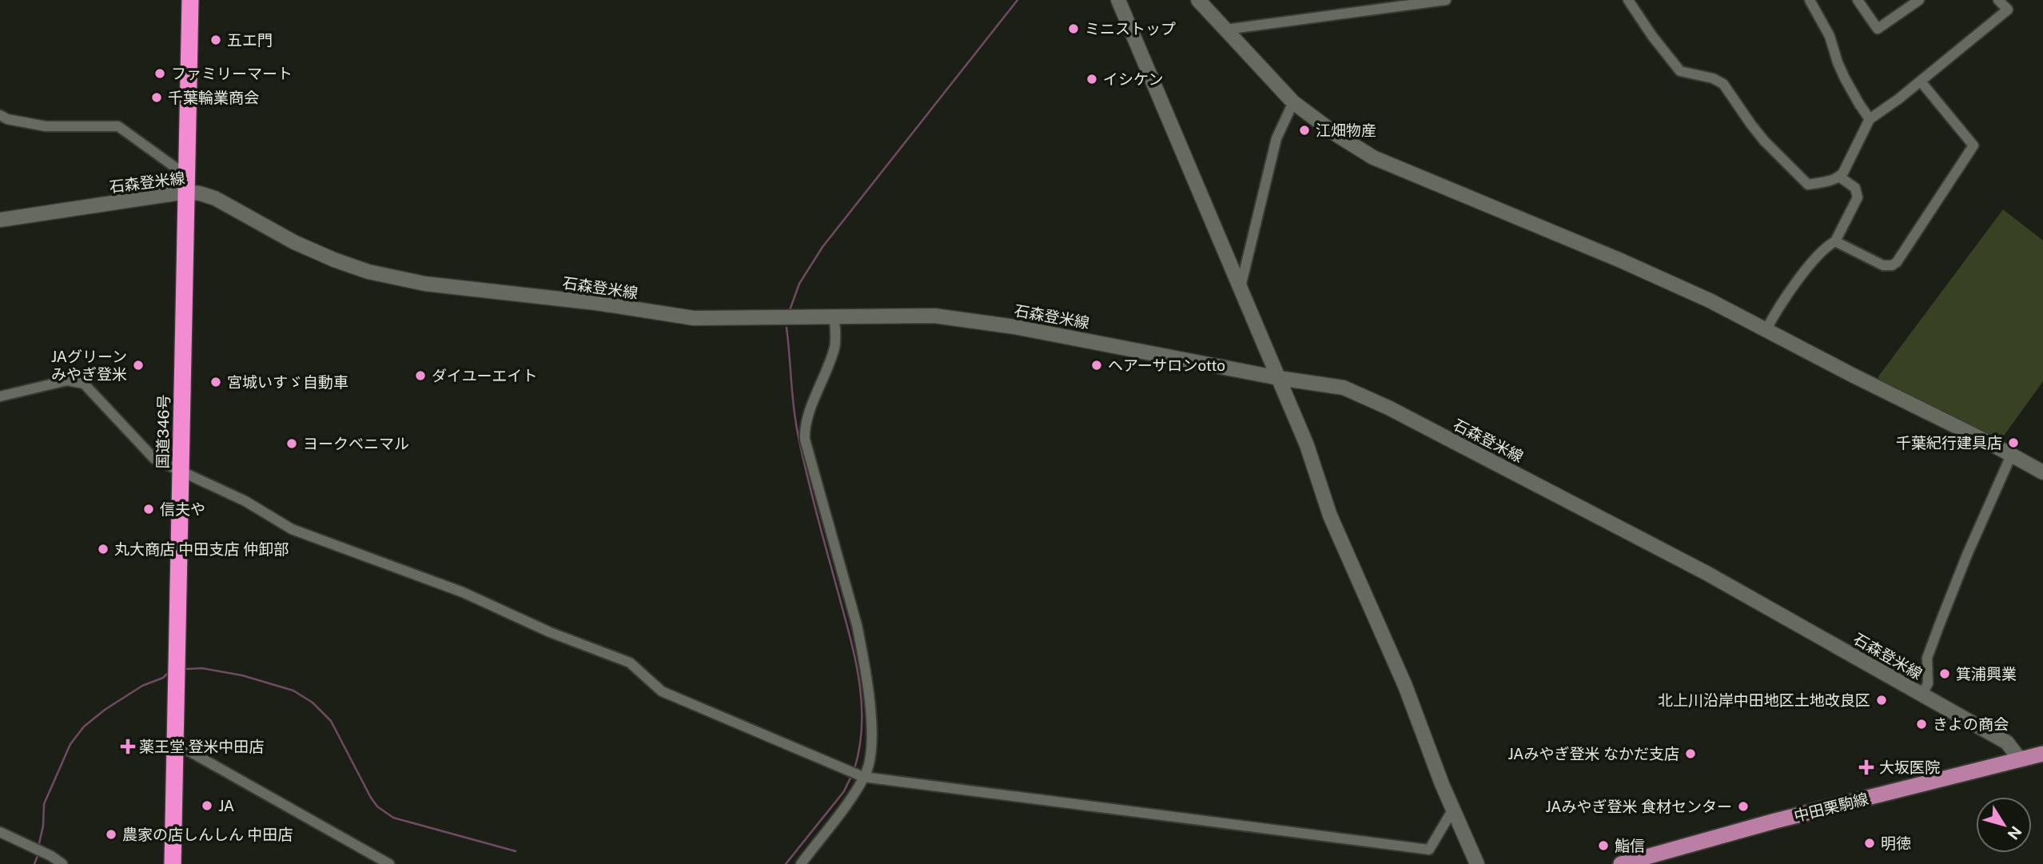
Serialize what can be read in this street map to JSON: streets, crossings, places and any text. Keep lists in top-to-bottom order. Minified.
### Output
{"streets":{"highway":["国道346号"],"main road":["石森登米線","中田栗駒線"]},"crossings":[["石森登米線","国道346号"],["石森登米線","中田栗駒線"]],"places":{"other":["ミニストップ","五エ門","ファミリーマート","イシケン","千葉輪業商会","江畑物産","JAグリーン みやぎ登米","ヘアーサロンotto","ダイユーエイト","宮城いすゞ自動車","千葉紀行建具店","ヨークベニマル","信夫や","丸大商店 中田支店 仲卸部","箕浦興業","北上川沿岸中田地区土地改良区","きよの商会","JAみやぎ登米 なかだ支店","JA","JAみやぎ登米 食材センター","農家の店しんしん 中田店","明徳","鮨信"],"health":["薬王堂 登米中田店","大坂医院"]},"north":"bottom right"}
